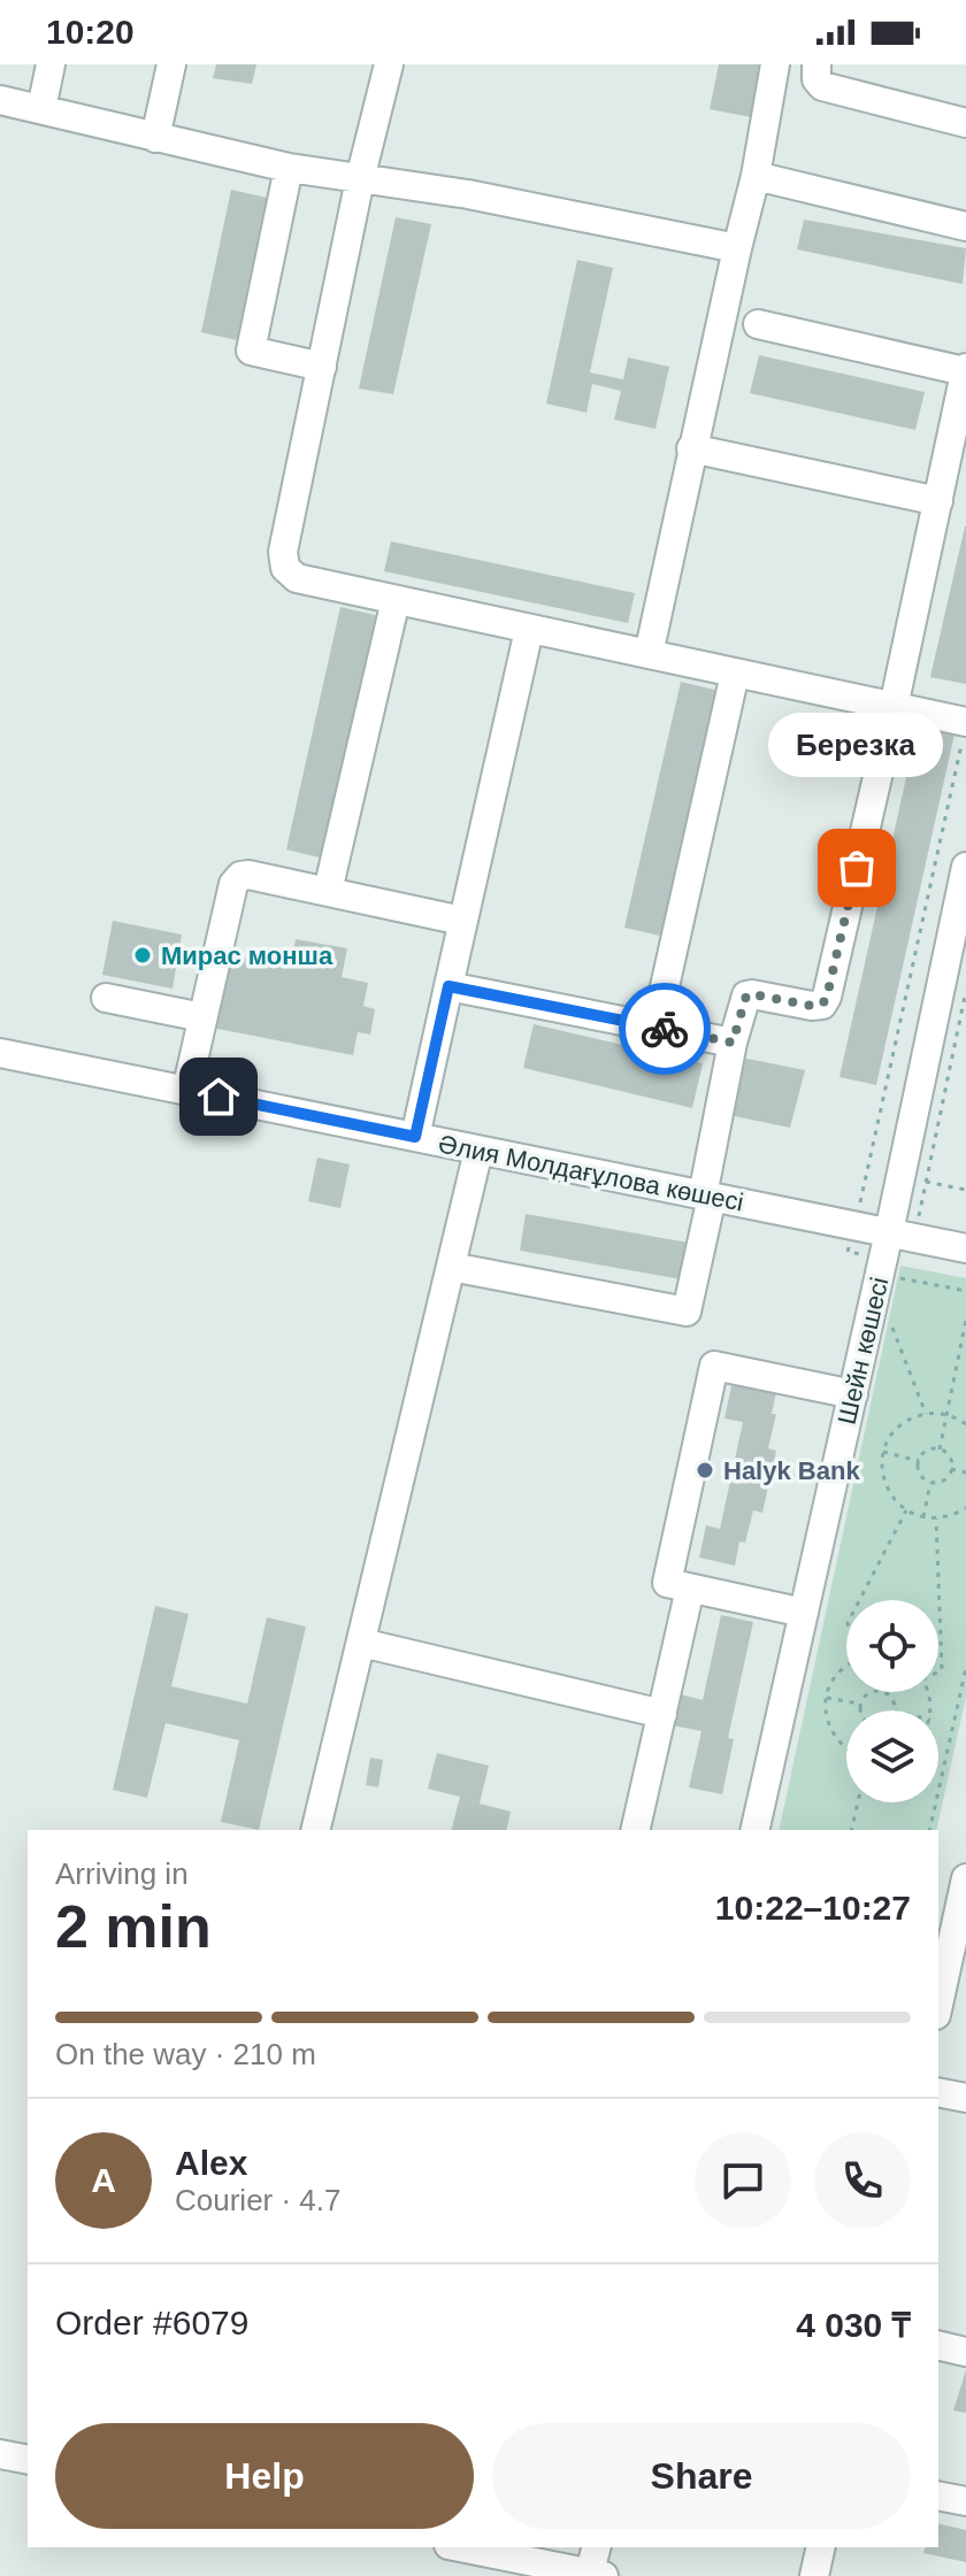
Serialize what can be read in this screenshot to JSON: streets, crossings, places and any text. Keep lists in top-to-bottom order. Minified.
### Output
{"streets":{"street":["Әлия Молдағұлова көшесі","Шейн көшесі"]},"crossings":[["Әлия Молдағұлова көшесі","Шейн көшесі"]],"places":["Березка","Мирас монша","Halyk Bank"],"page":{"status":"10:20","bubble":"Березка","heading":["2 min","Arriving in","10:22–10:27"],"panel":["Alex","Courier · 4.7","Order #6079","4 030 ₸"],"bar":"On the way · 210 m","round":"A","buttons":["Help","Share"]}}
